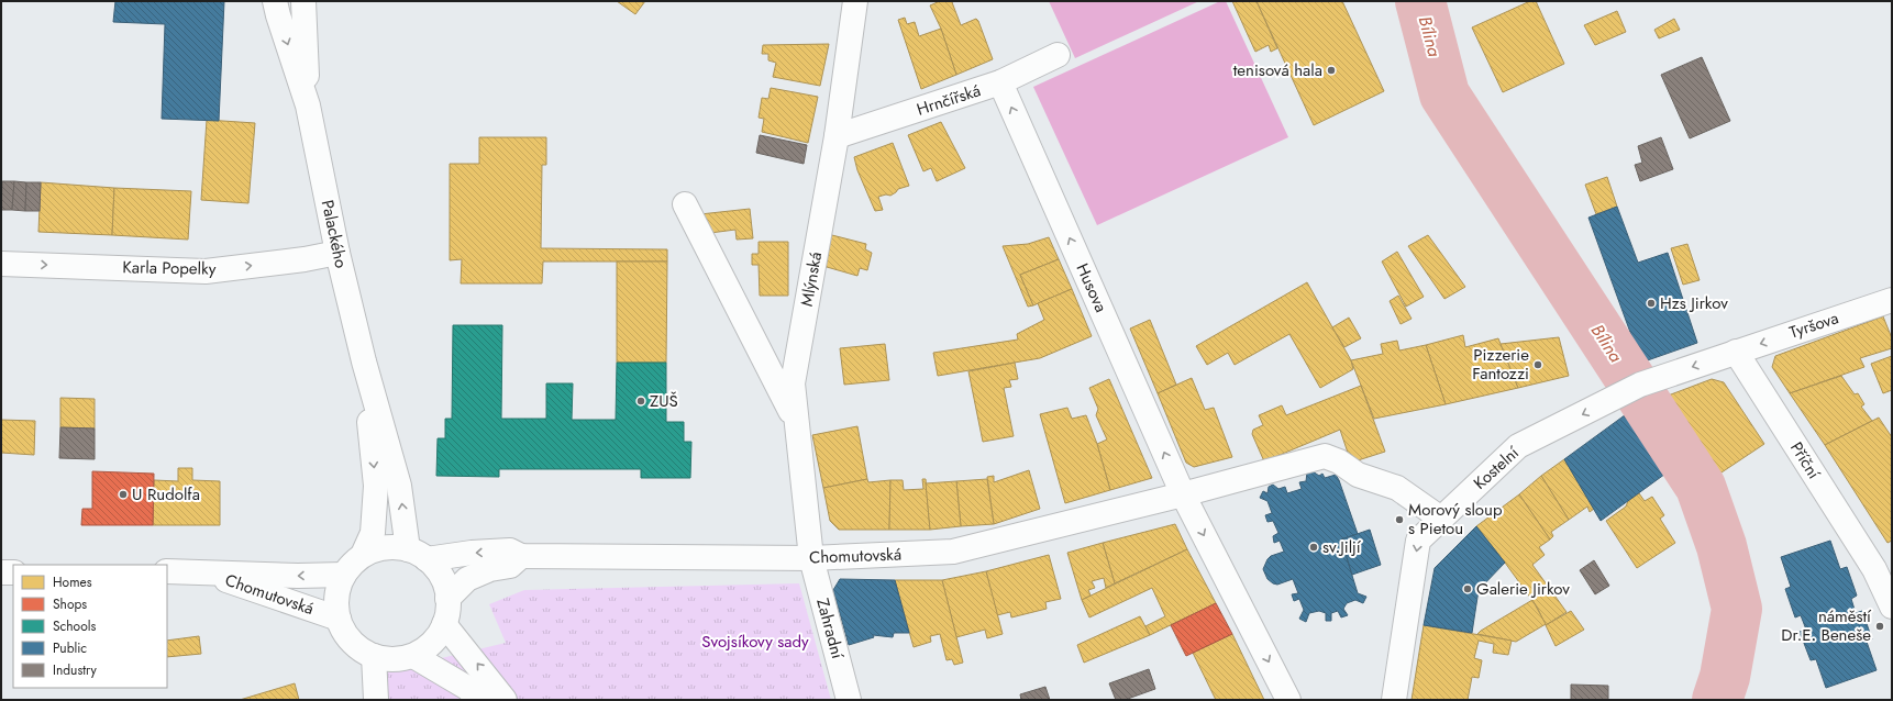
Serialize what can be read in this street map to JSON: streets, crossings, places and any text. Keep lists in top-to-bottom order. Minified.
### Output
{"streets":{"street":["Hrnčířská","Palackého","Karla Popelky","Mlýnská","Husova","Tyršova","Příční","Kostelní","Chomutovská","Zahradní"]},"crossings":[["Hrnčířská","Mlýnská"],["Hrnčířská","Husova"],["Palackého","Karla Popelky"],["Palackého","Chomutovská"],["Mlýnská","Chomutovská"],["Mlýnská","Zahradní"],["Husova","Chomutovská"],["Tyršova","Příční"],["Tyršova","Kostelní"],["Příční","Kostelní"],["Kostelní","Chomutovská"],["Chomutovská","Zahradní"]],"one_way":["Karla Popelky","Husova","Tyršova","Kostelní"],"water":["Bílina"],"parks":["Svojsíkovy sady"],"places":["tenisová hala","Hzs Jirkov","Pizzerie Fantozzi","ZUŠ","U Rudolfa","Morový sloup s Pietou","sv.Jiljí","Galerie Jirkov","náměstí Dr.E. Beneše"],"legend":["Homes","Shops","Schools","Public","Industry"]}
